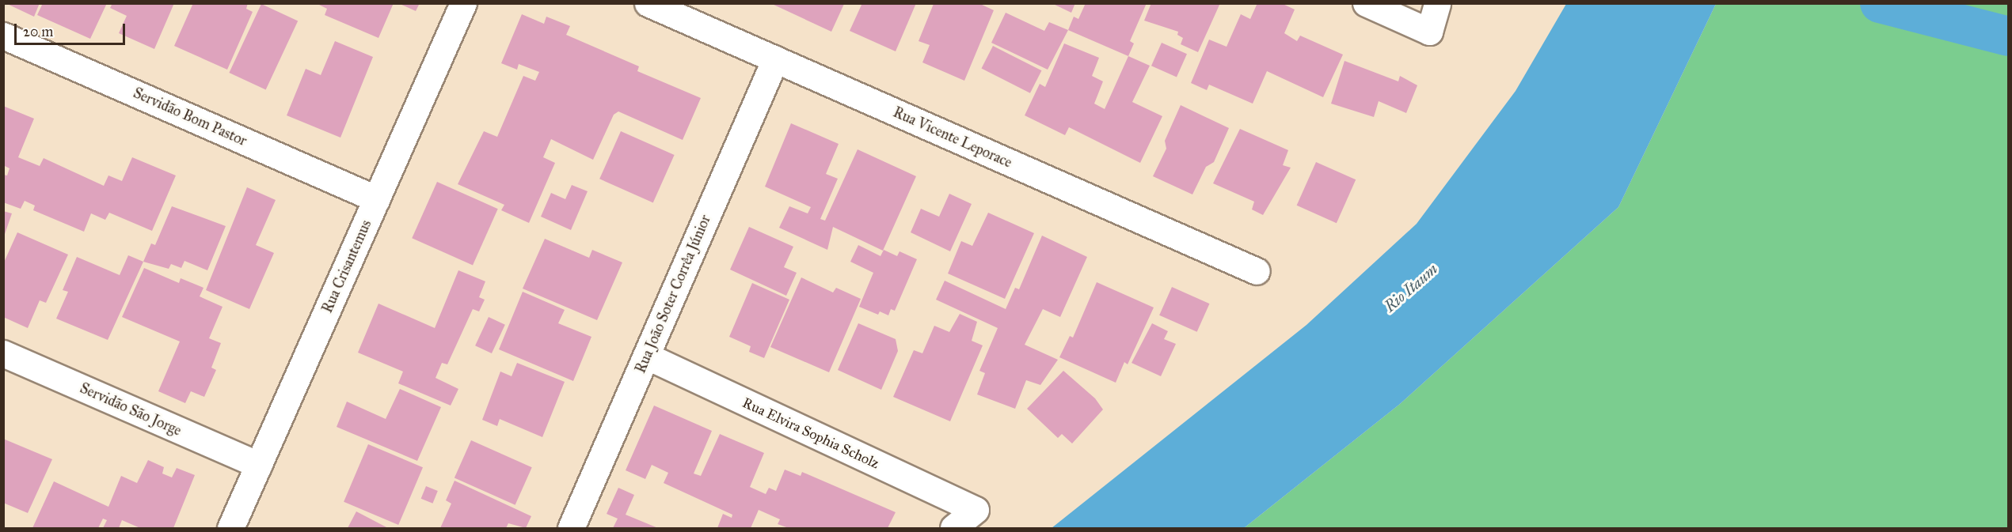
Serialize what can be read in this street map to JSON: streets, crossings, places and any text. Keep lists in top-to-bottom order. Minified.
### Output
{"streets":{"street":["Servidão Bom Pastor","Rua Vicente Leporace","Rua Crisantemus","Rua João Soter Corrêa Júnior","Servidão São Jorge","Rua Elvira Sophia Scholz"]},"crossings":[["Servidão Bom Pastor","Rua Crisantemus"],["Rua Vicente Leporace","Rua João Soter Corrêa Júnior"],["Rua Crisantemus","Servidão São Jorge"],["Rua João Soter Corrêa Júnior","Rua Elvira Sophia Scholz"]],"water":["Rio Itaum"],"scale_bar":"20 m"}
